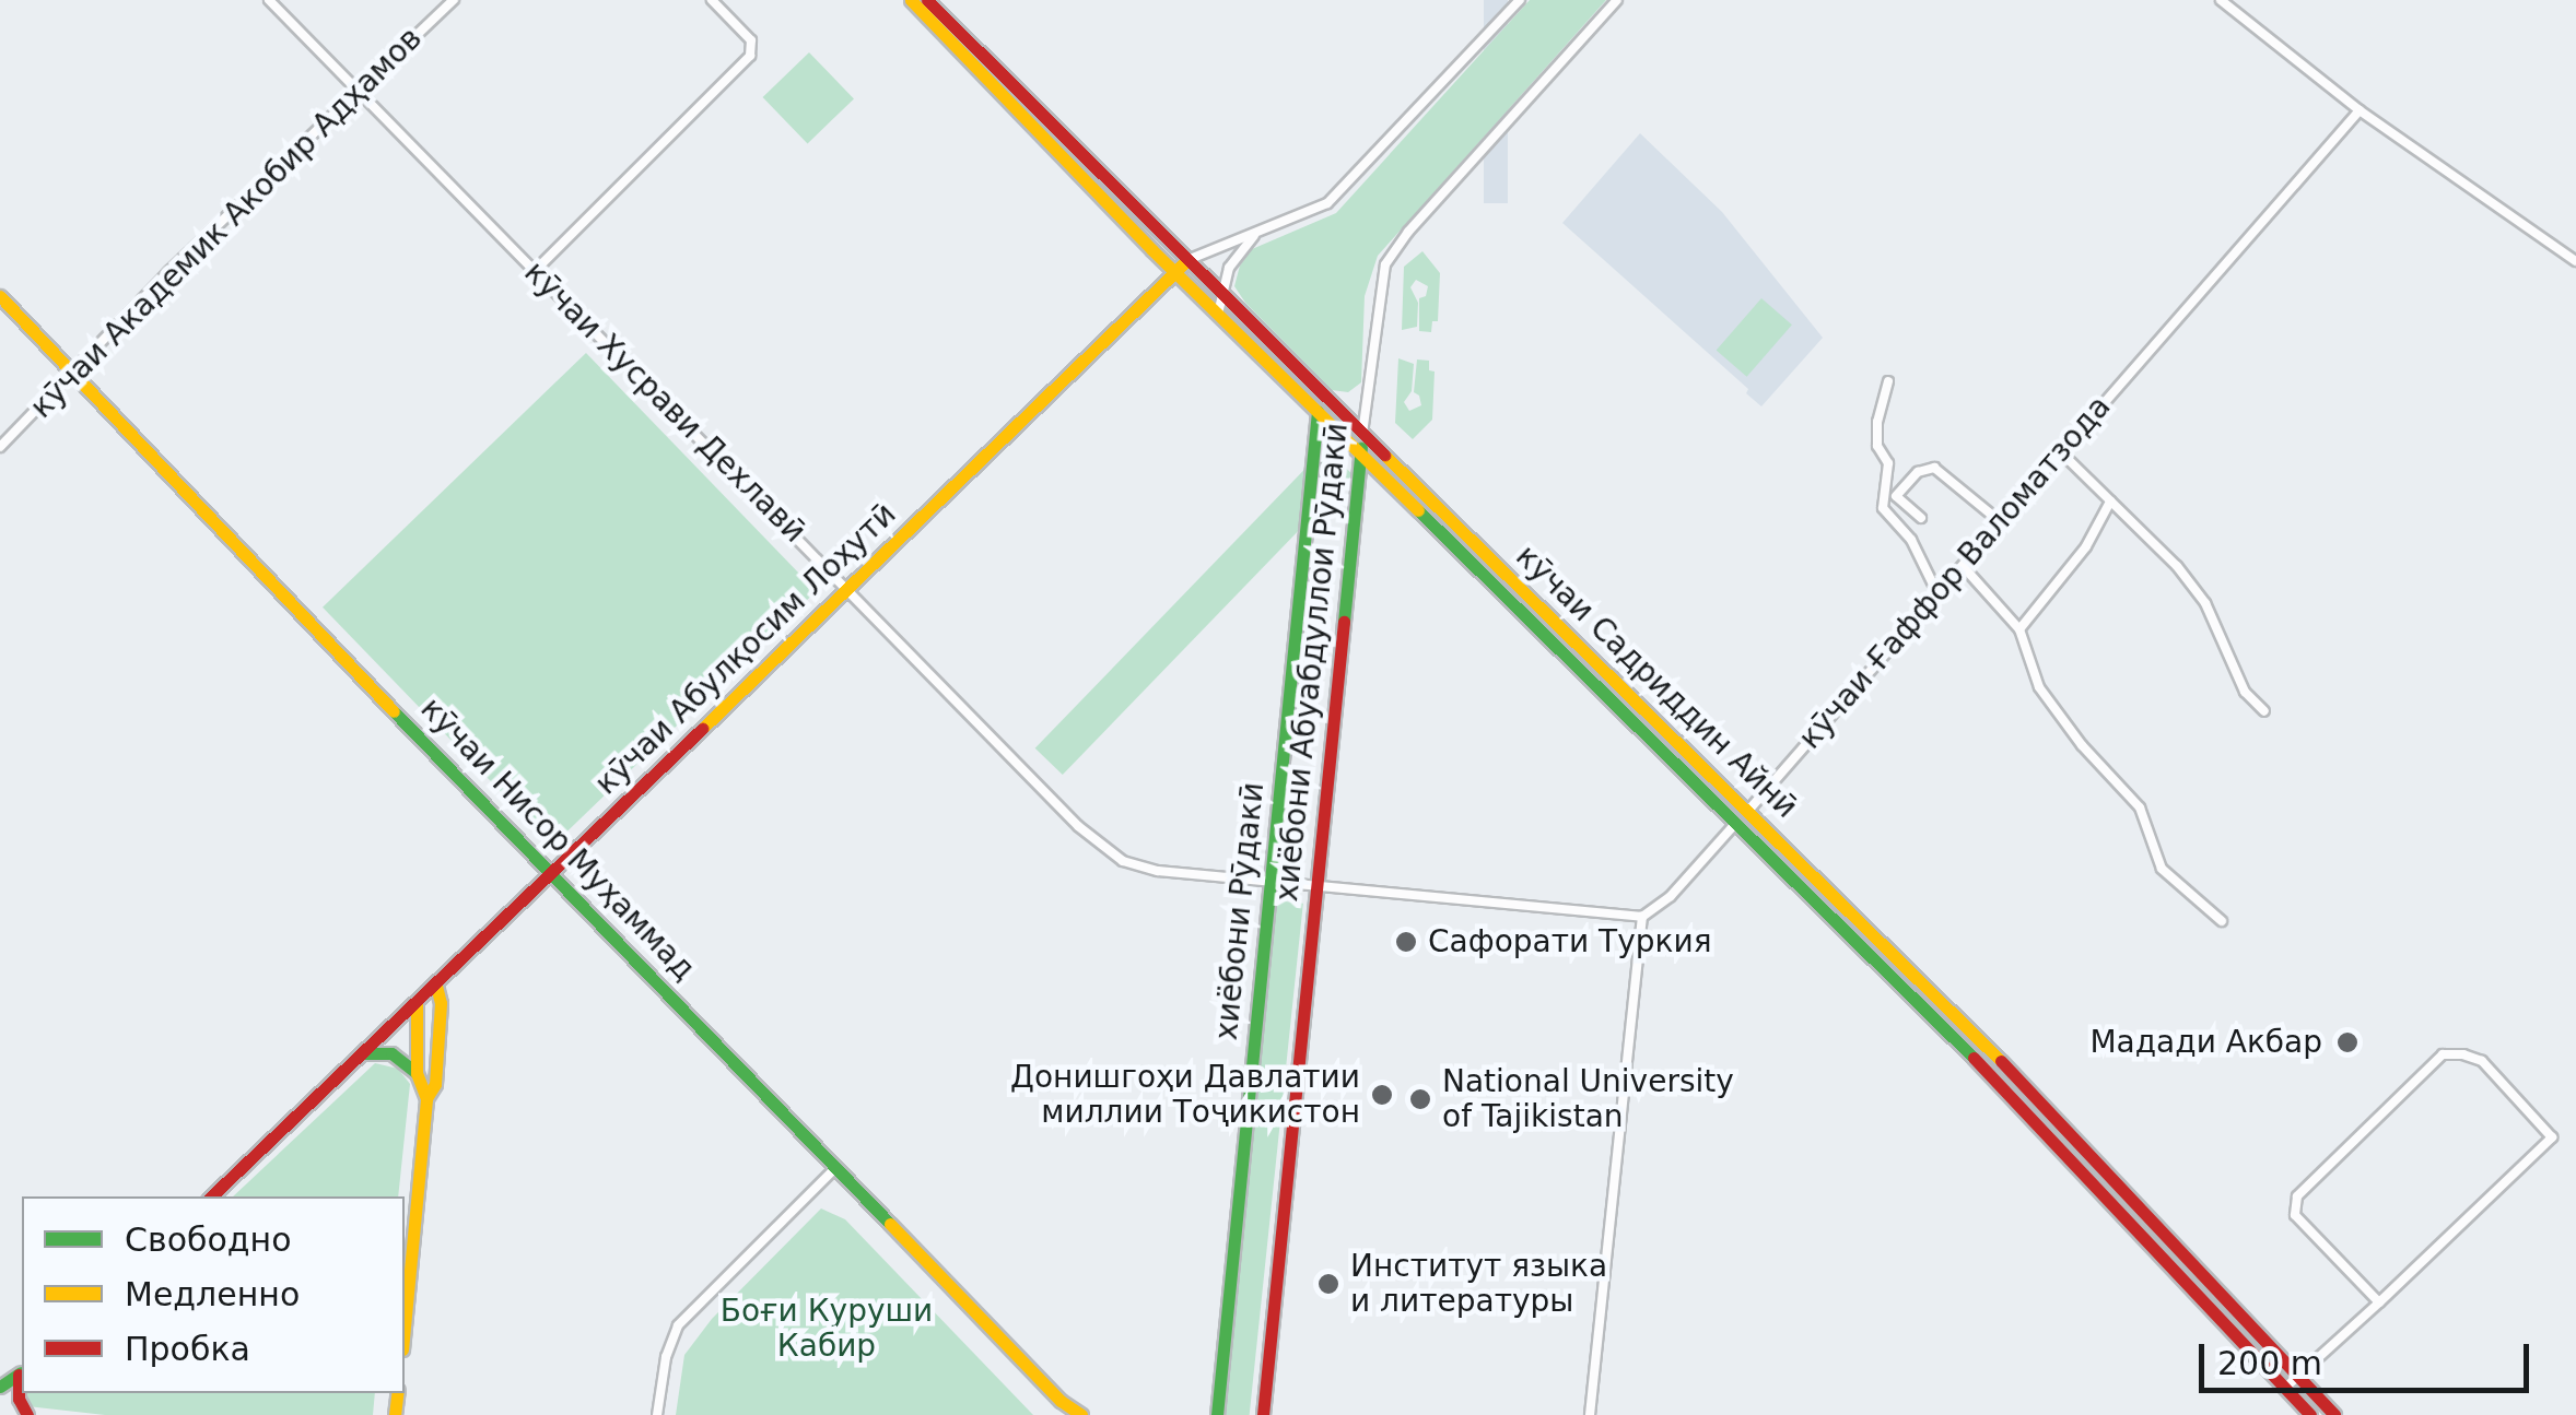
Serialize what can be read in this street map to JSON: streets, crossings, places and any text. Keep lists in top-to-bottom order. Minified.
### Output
{"streets":{"main road":["кӯчаи Абулқосим Лоҳутӣ","хиёбони Абуабдуллои Рӯдакӣ","кӯчаи Садриддин Айнӣ","кӯчаи Нисор Муҳаммад","хиёбони Рӯдакӣ"],"street":["кӯчаи Академик Акобир Адҳамов","кӯчаи Хусрави Дехлавӣ","кӯчаи Ғаффор Валоматзода"]},"crossings":[["кӯчаи Академик Акобир Адҳамов","кӯчаи Хусрави Дехлавӣ"],["кӯчаи Академик Акобир Адҳамов","кӯчаи Нисор Муҳаммад"],["кӯчаи Хусрави Дехлавӣ","кӯчаи Абулқосим Лоҳутӣ"],["кӯчаи Хусрави Дехлавӣ","хиёбони Рӯдакӣ"],["кӯчаи Ғаффор Валоматзода","кӯчаи Садриддин Айнӣ"],["кӯчаи Абулқосим Лоҳутӣ","кӯчаи Садриддин Айнӣ"],["кӯчаи Абулқосим Лоҳутӣ","кӯчаи Нисор Муҳаммад"],["хиёбони Абуабдуллои Рӯдакӣ","кӯчаи Садриддин Айнӣ"],["кӯчаи Садриддин Айнӣ","хиёбони Рӯдакӣ"]],"parks":["Боғи Куруши Кабир"],"places":["Сафорати Туркия","Мадади Акбар","Донишгоҳи Давлатии миллии Тоҷикистон","National University of Tajikistan","Институт языка и литературы"],"legend":["Свободно","Медленно","Пробка"],"scale_bar":"200 m"}
